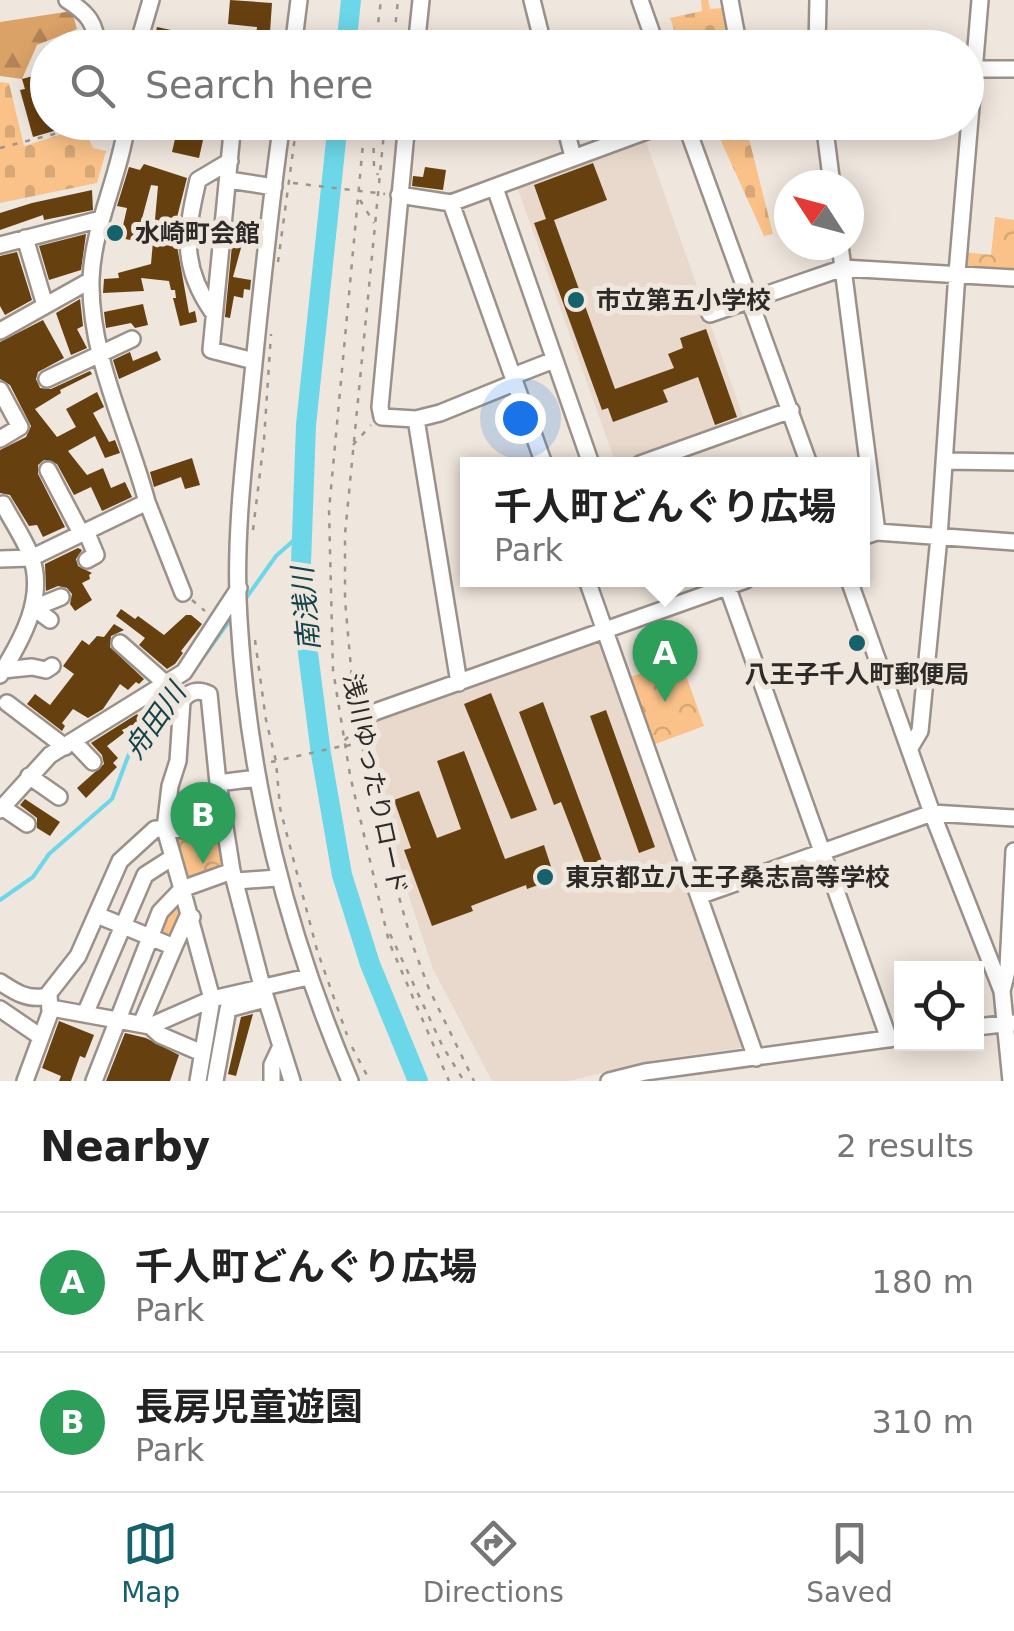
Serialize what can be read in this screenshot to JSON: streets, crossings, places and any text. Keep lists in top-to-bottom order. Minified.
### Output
{"streets":{"path":["浅川ゆったりロード"]},"water":["南浅川","舟田川"],"places":["水崎町会館","市立第五小学校","八王子千人町郵便局","東京都立八王子桑志高等学校"],"north":"top left","page":{"search":"Search here","popup":["千人町どんぐり広場","Park"],"pins":["A","B"],"heading":["Nearby","2 results"],"list":[{"mark":"A","name":"千人町どんぐり広場","note":"Park","value":"180 m"},{"mark":"B","name":"長房児童遊園","note":"Park","value":"310 m"}],"nav":["Map","Directions","Saved"]}}
